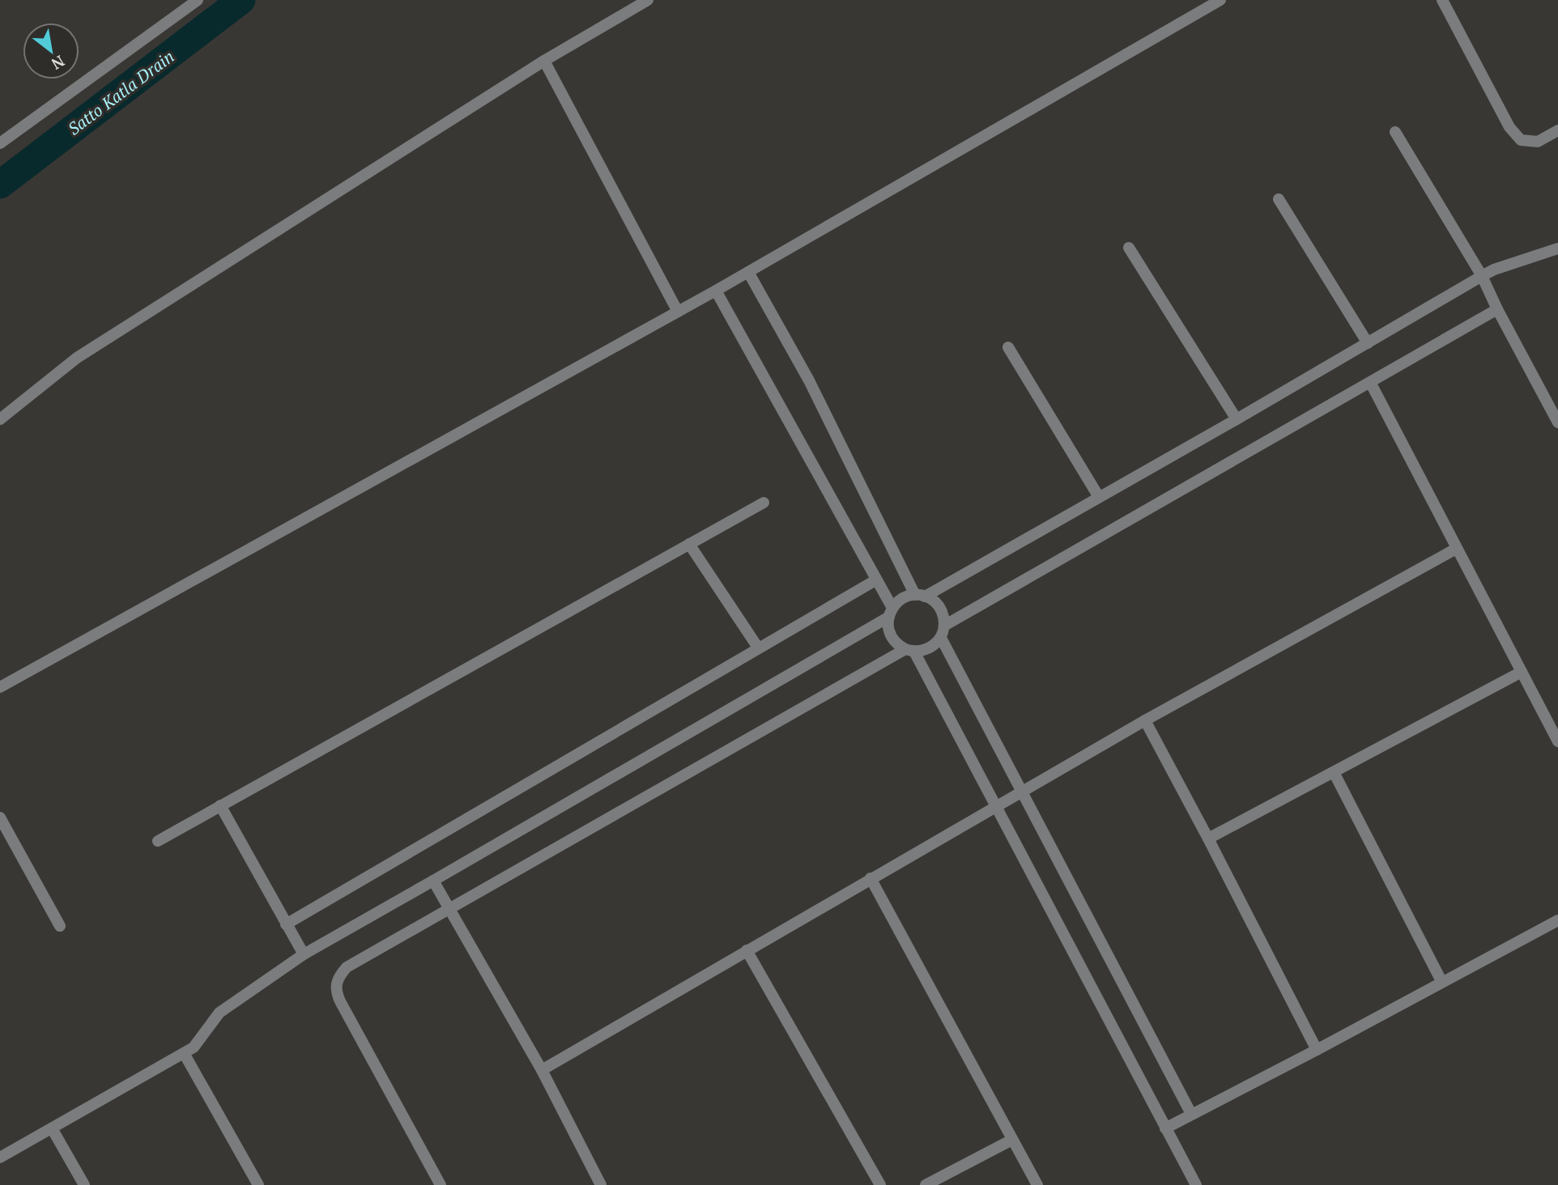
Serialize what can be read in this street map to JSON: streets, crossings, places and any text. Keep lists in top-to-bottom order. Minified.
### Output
{"water":["Satto Katla Drain"],"north":"bottom right"}
